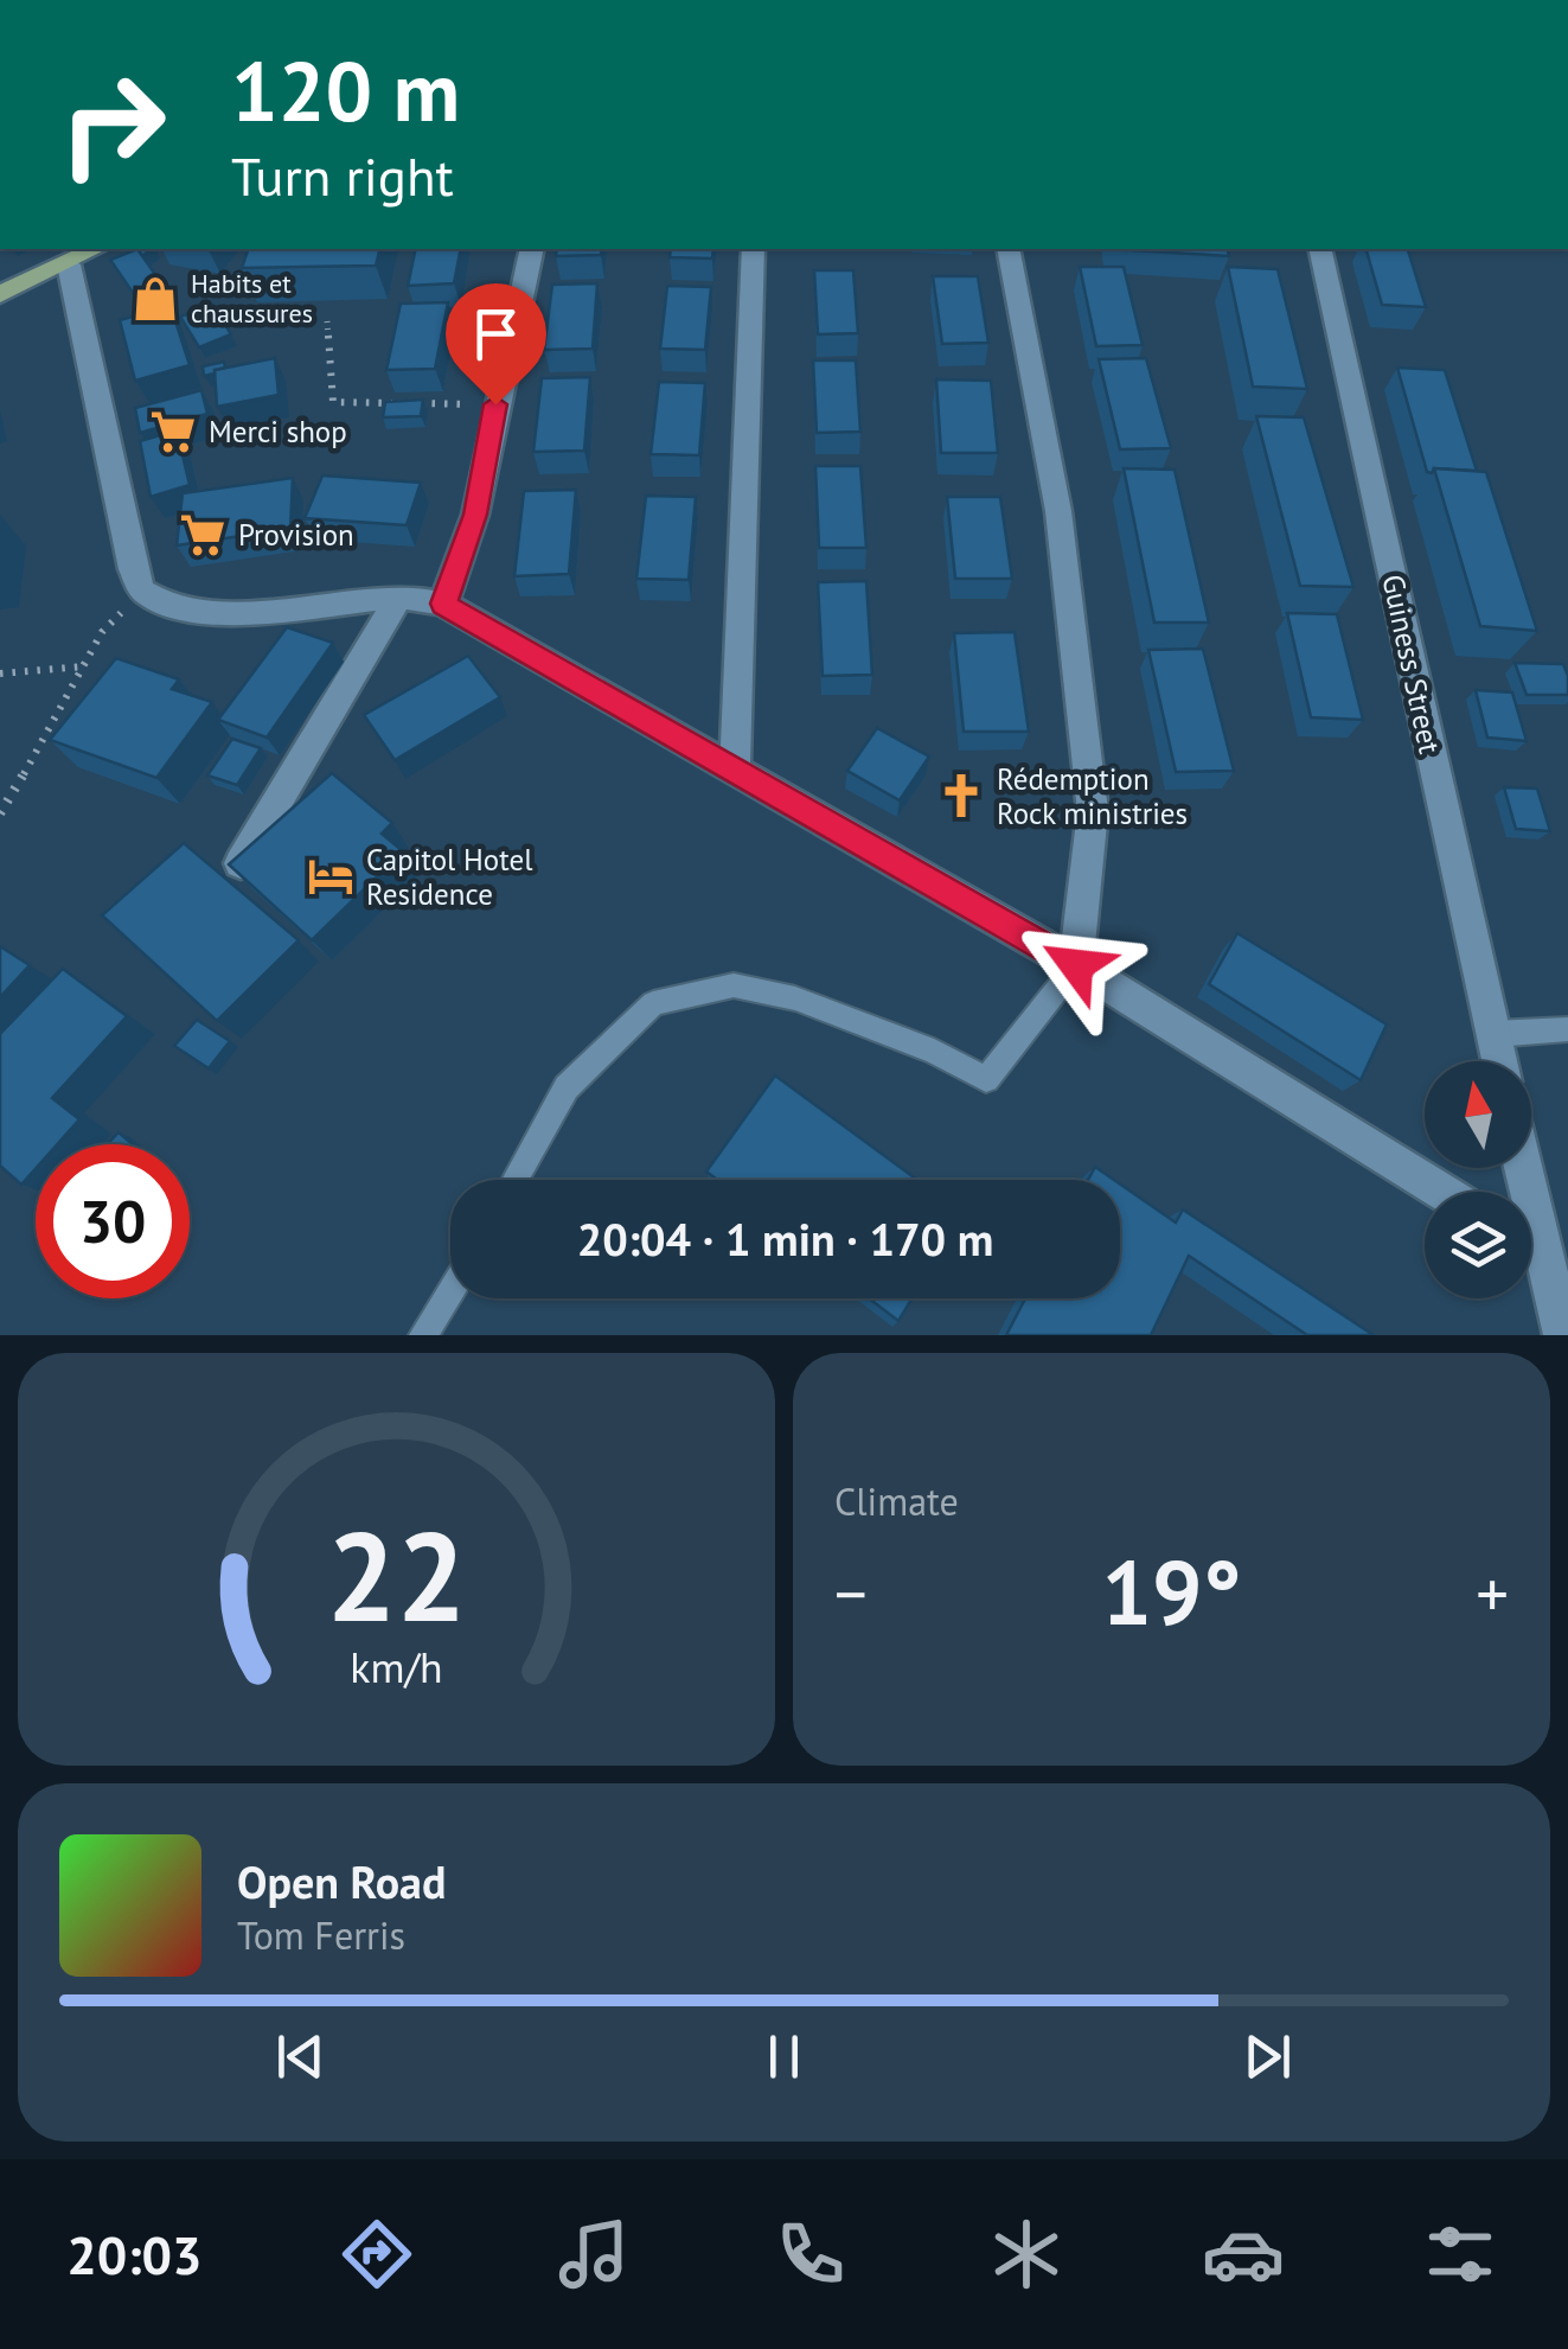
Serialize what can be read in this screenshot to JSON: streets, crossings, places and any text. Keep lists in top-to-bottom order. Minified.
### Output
{"streets":{"street":["Guiness Street"]},"places":{"shop":["Habits et chaussures"],"supermarket":["Merci shop","Provision"],"church":["Rédemption Rock ministries"],"hotel":["Capitol Hotel Residence"]},"north":"top","page":{"turn":["120 m","Turn right"],"limit":"30","trip":"20:04 · 1 min · 170 m","tile":"Climate","heat":["−","19°","+"],"song":["Open Road","Tom Ferris"],"tabs":"20:03","gauge":["22","km/h"]}}
